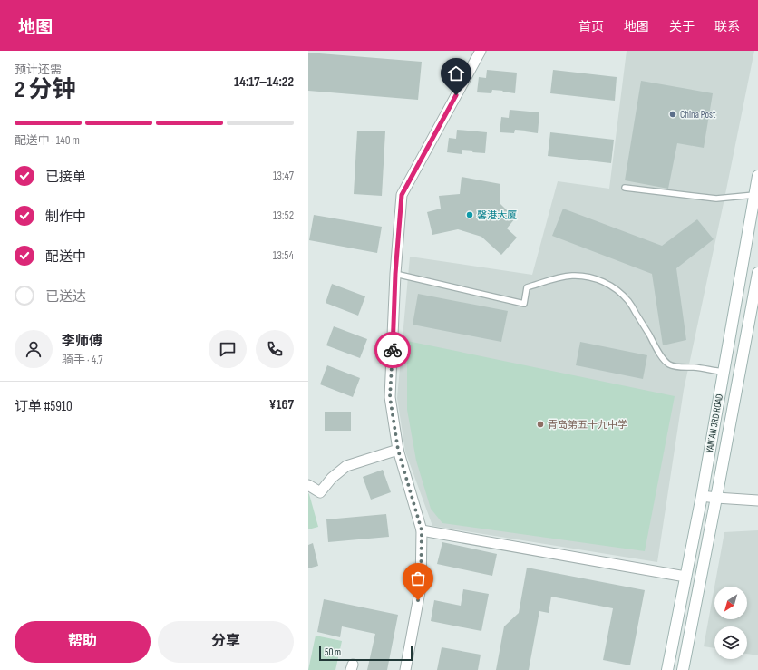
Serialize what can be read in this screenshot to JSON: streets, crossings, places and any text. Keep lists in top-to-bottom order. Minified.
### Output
{"streets":{"main road":["YAN´AN 3RD ROAD"]},"places":["China Post","馨港大厦","青岛第五十九中学"],"scale_bar":"50 m","north":"bottom left","page":{"header":"地图","nav":["首页","地图","关于","联系"],"heading":["2 分钟","预计还需","14:17–14:22"],"panel":["李师傅","骑手 · 4.7","订单 #5910","¥167"],"bar":"配送中 · 140 m","list":[["已接单","13:47"],["制作中","13:52"],["配送中","13:54"],"已送达"],"buttons":["帮助","分享"],"scale":"50 m"}}
